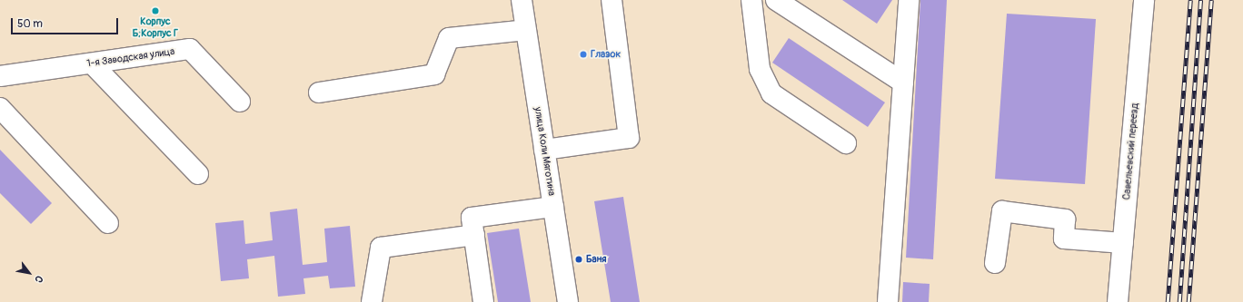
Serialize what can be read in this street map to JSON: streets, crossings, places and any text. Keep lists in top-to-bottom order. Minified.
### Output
{"streets":{"street":["1-я Заводская улица","улица Коли Мяготина","Савельевский переезд"]},"places":["Корпус Б;Корпус Г","Глазок","Баня"],"scale_bar":"50 m","north":"bottom right"}
